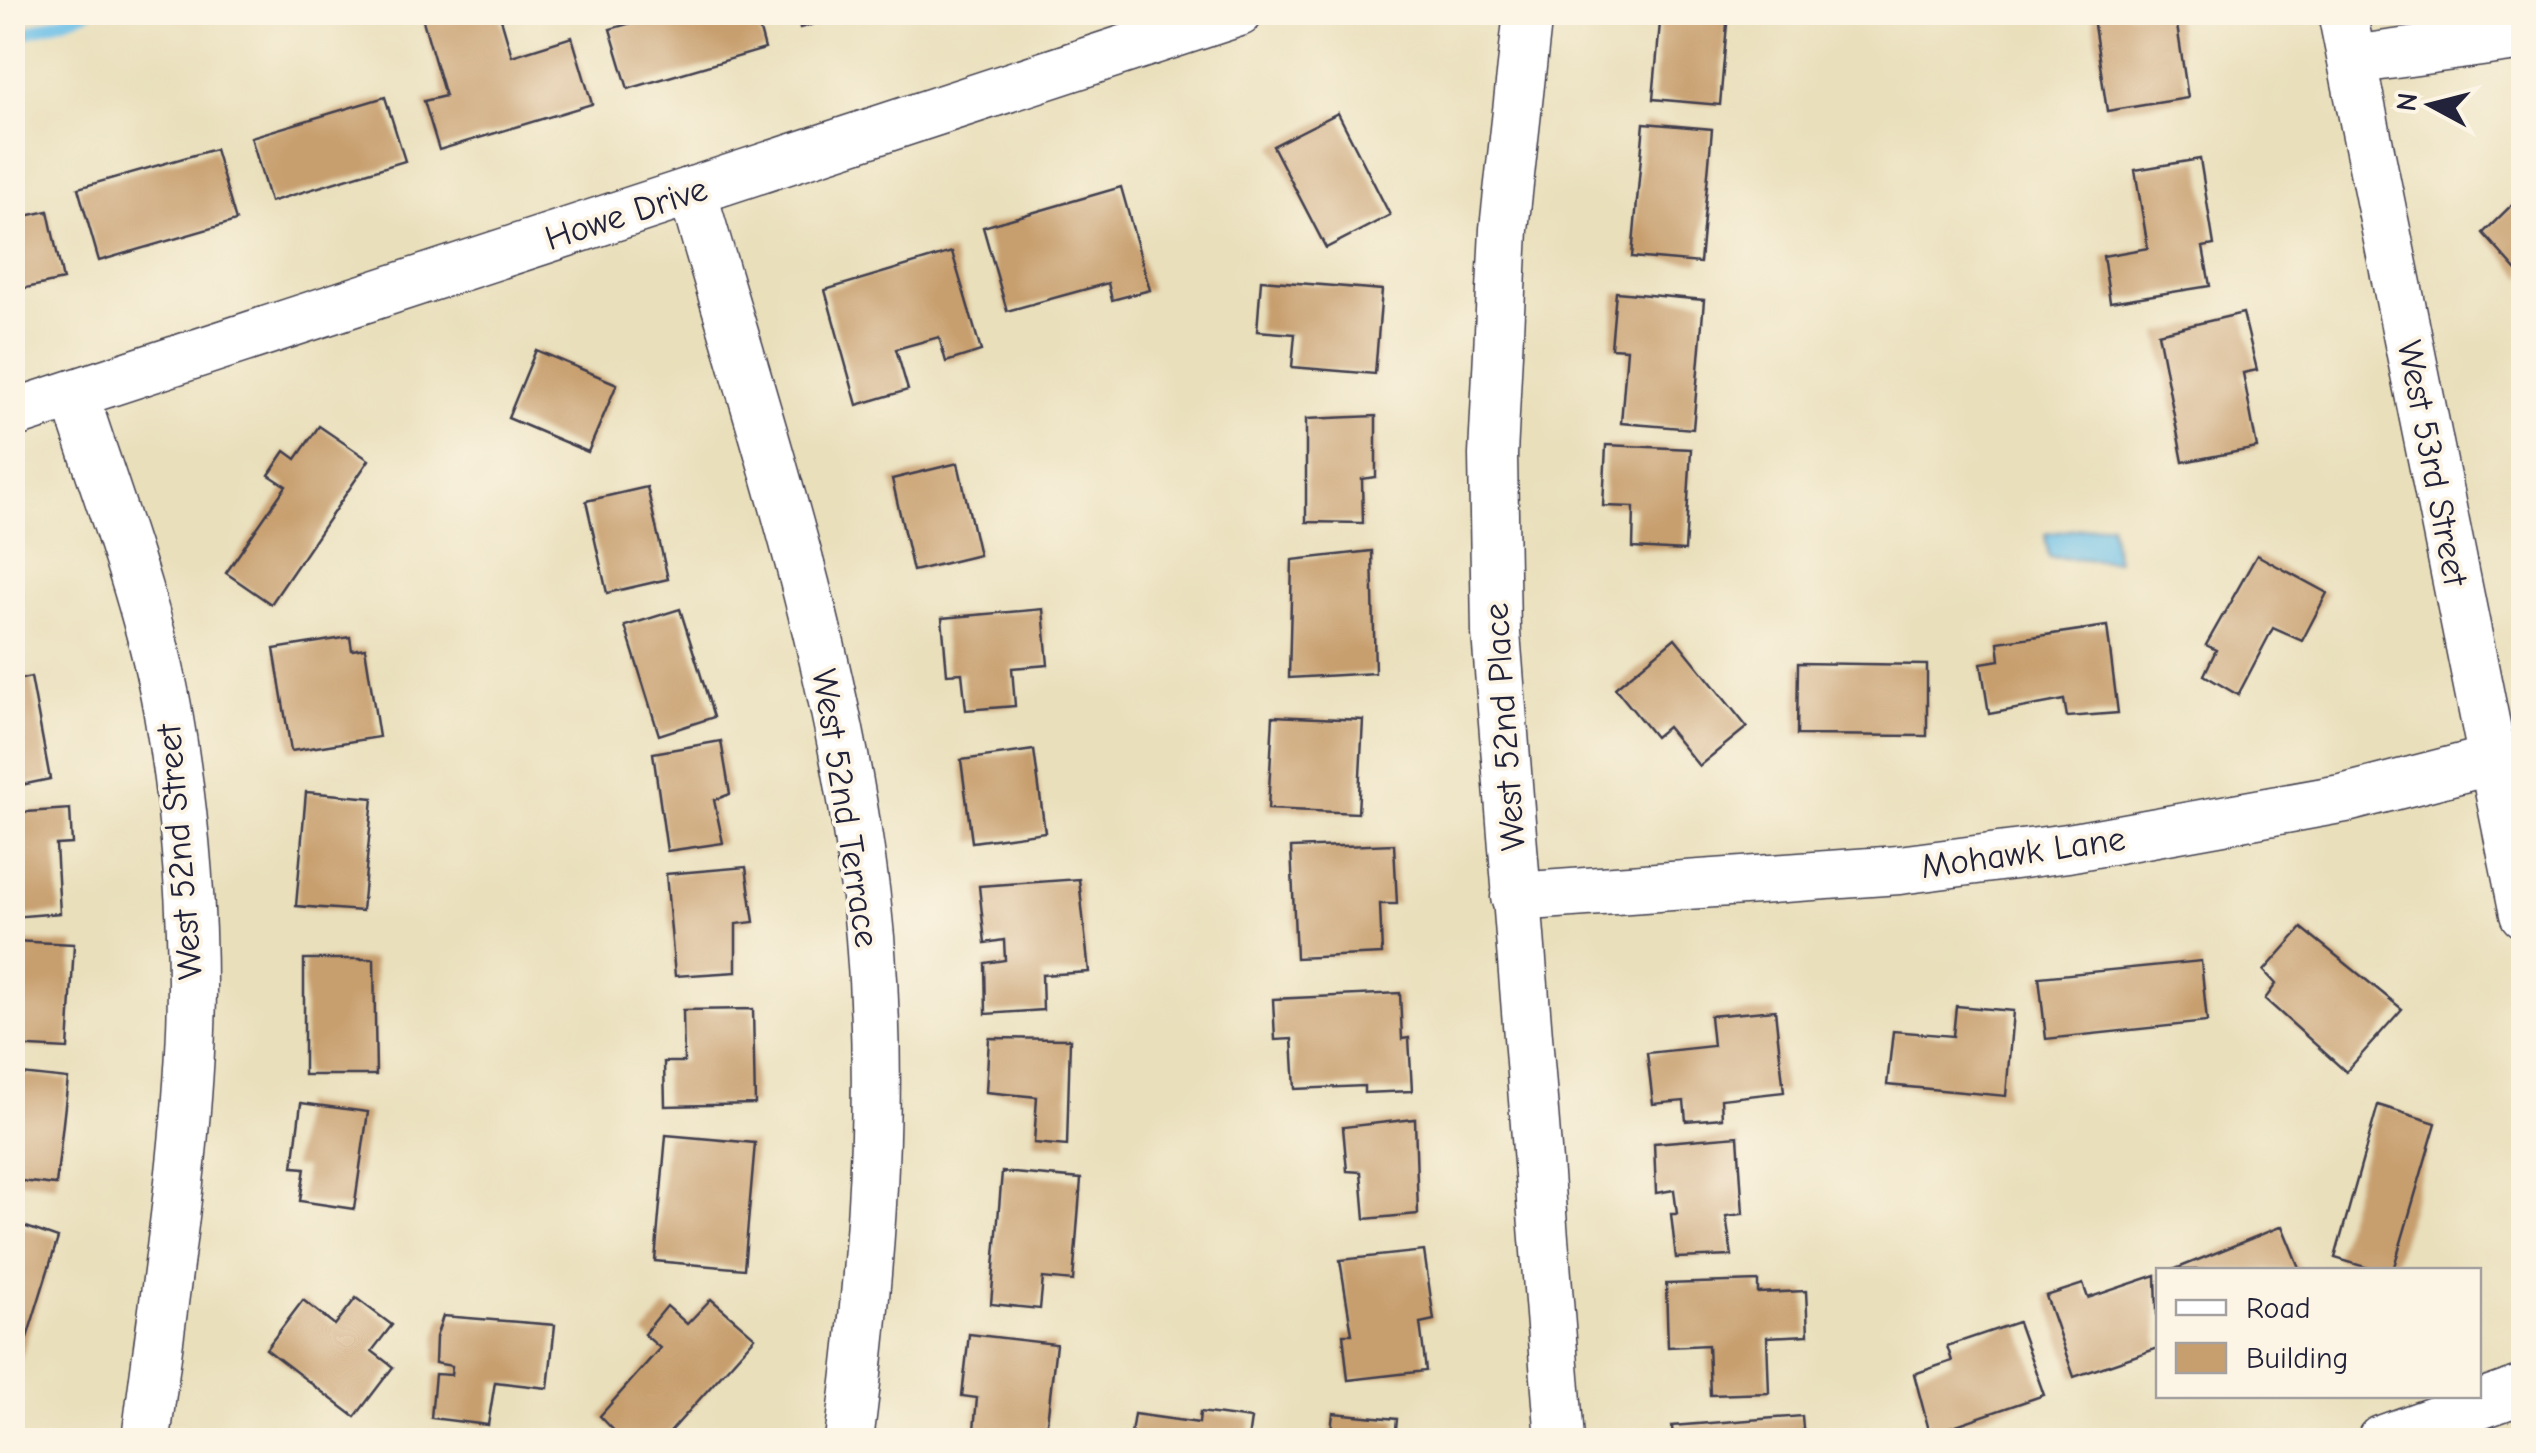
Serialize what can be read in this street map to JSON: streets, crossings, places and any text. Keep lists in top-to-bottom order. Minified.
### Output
{"streets":{"street":["Howe Drive","West 53rd Street","West 52nd Place","West 52nd Terrace","West 52nd Street","Mohawk Lane"]},"crossings":[["Howe Drive","West 52nd Terrace"],["Howe Drive","West 52nd Street"],["West 53rd Street","Mohawk Lane"],["West 52nd Place","Mohawk Lane"]],"legend":["Road","Building"],"north":"left"}
